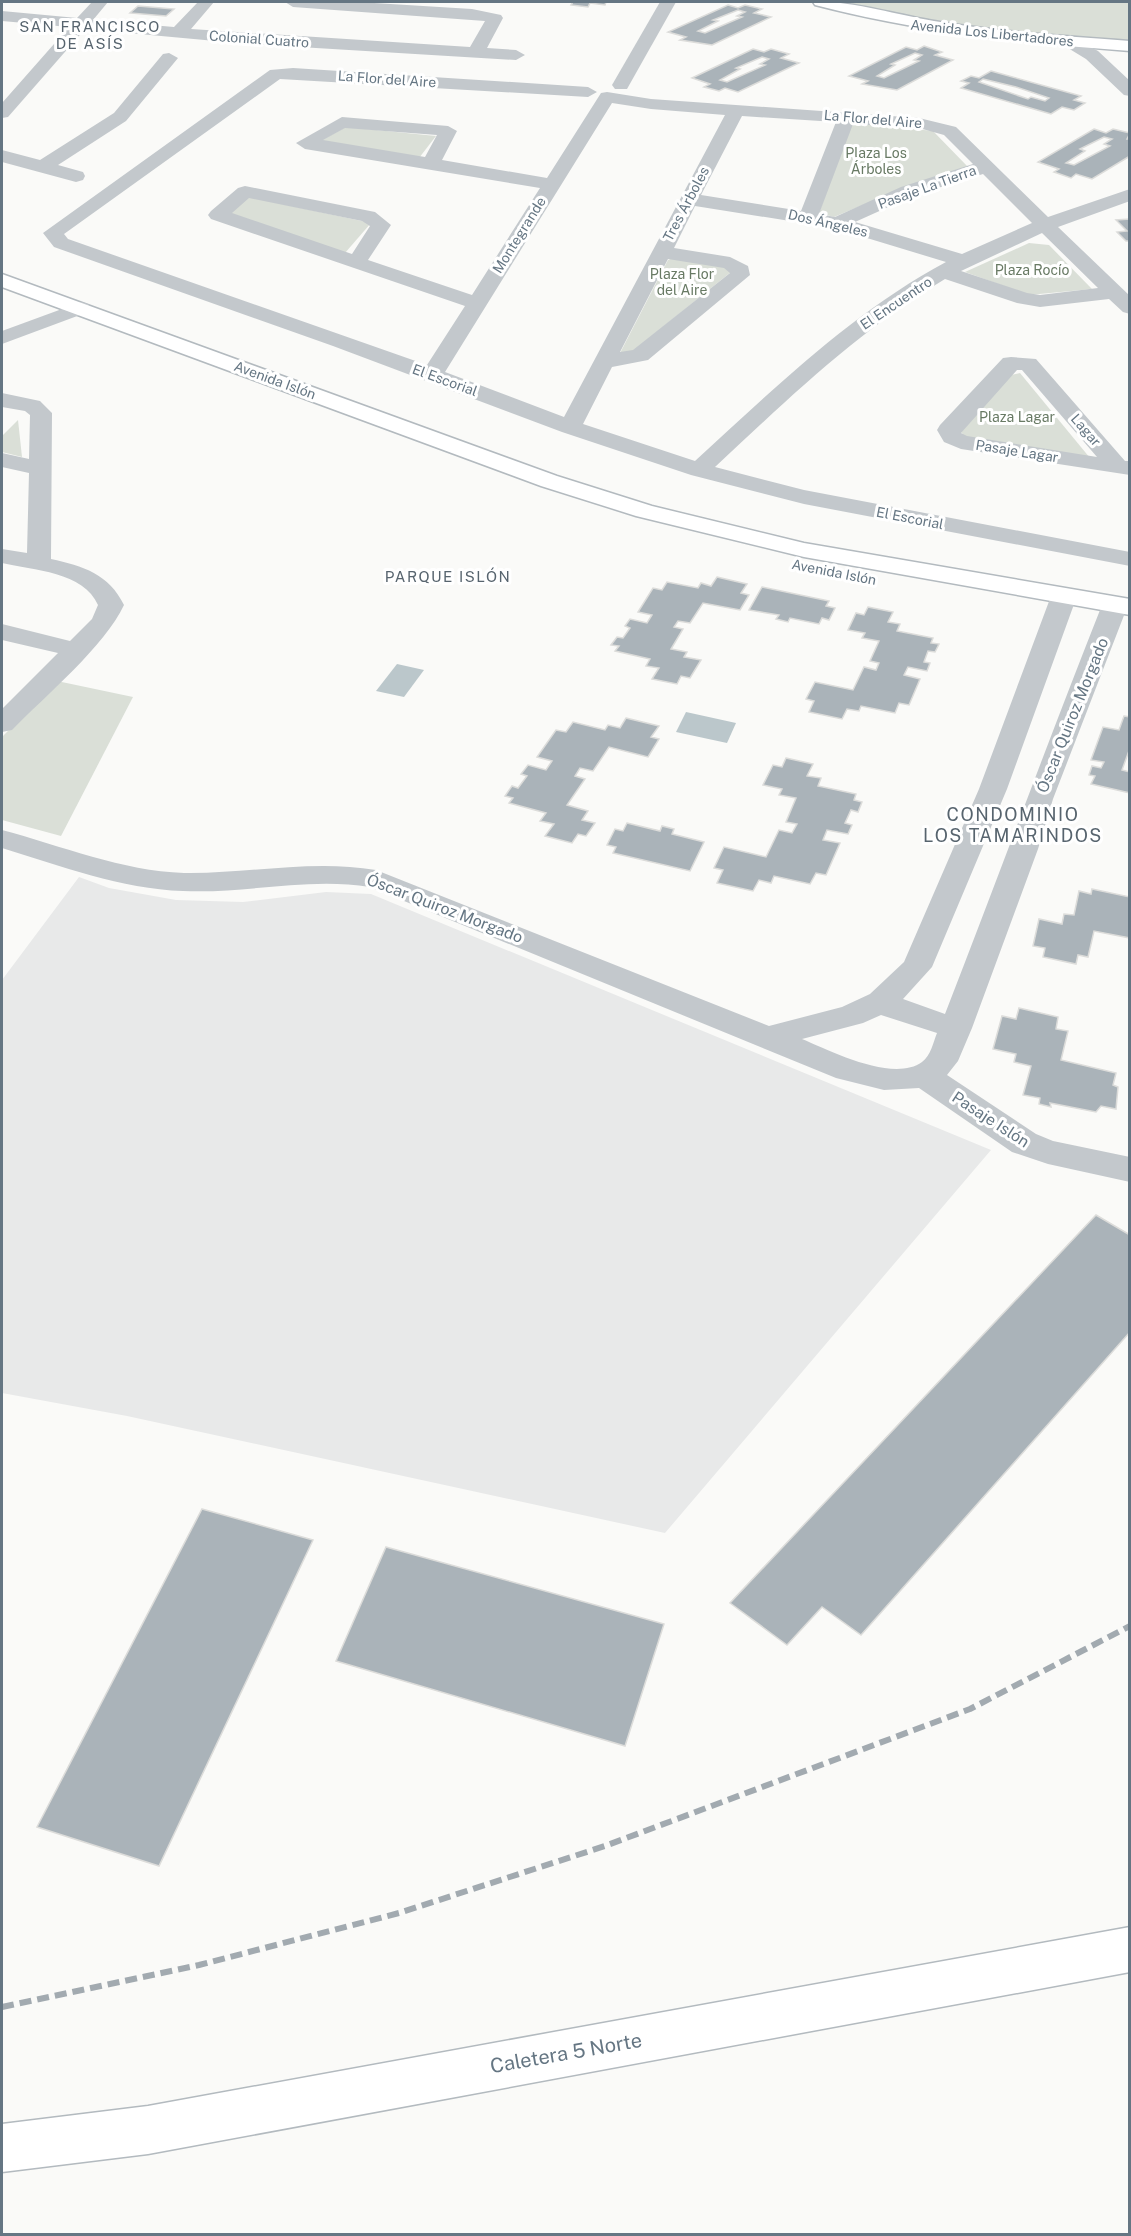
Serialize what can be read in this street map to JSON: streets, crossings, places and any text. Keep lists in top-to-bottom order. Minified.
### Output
{"streets":{"main road":["Avenida Los Libertadores","Avenida Islón","Caletera 5 Norte"],"street":["Colonial Cuatro","La Flor del Aire","Pasaje La Tierra","Tres Árboles","Dos Ángeles","Montegrande","El Encuentro","El Escorial","Lagar","Pasaje Lagar","Óscar Quiroz Morgado","Pasaje Islón"]},"crossings":[["La Flor del Aire","Pasaje La Tierra"],["La Flor del Aire","Tres Árboles"],["La Flor del Aire","Dos Ángeles"],["La Flor del Aire","Montegrande"],["La Flor del Aire","El Encuentro"],["La Flor del Aire","El Escorial"],["Pasaje La Tierra","Dos Ángeles"],["Tres Árboles","Dos Ángeles"],["Tres Árboles","El Escorial"],["Dos Ángeles","El Encuentro"],["Montegrande","El Escorial"],["El Encuentro","El Escorial"],["Avenida Islón","Óscar Quiroz Morgado"],["Lagar","Pasaje Lagar"],["Óscar Quiroz Morgado","Pasaje Islón"]],"districts":["SAN FRANCISCO DE ASÍS","PARQUE ISLÓN","CONDOMINIO LOS TAMARINDOS"],"parks":["Plaza Los Árboles","Plaza Rocío","Plaza Flor del Aire","Plaza Lagar"]}
